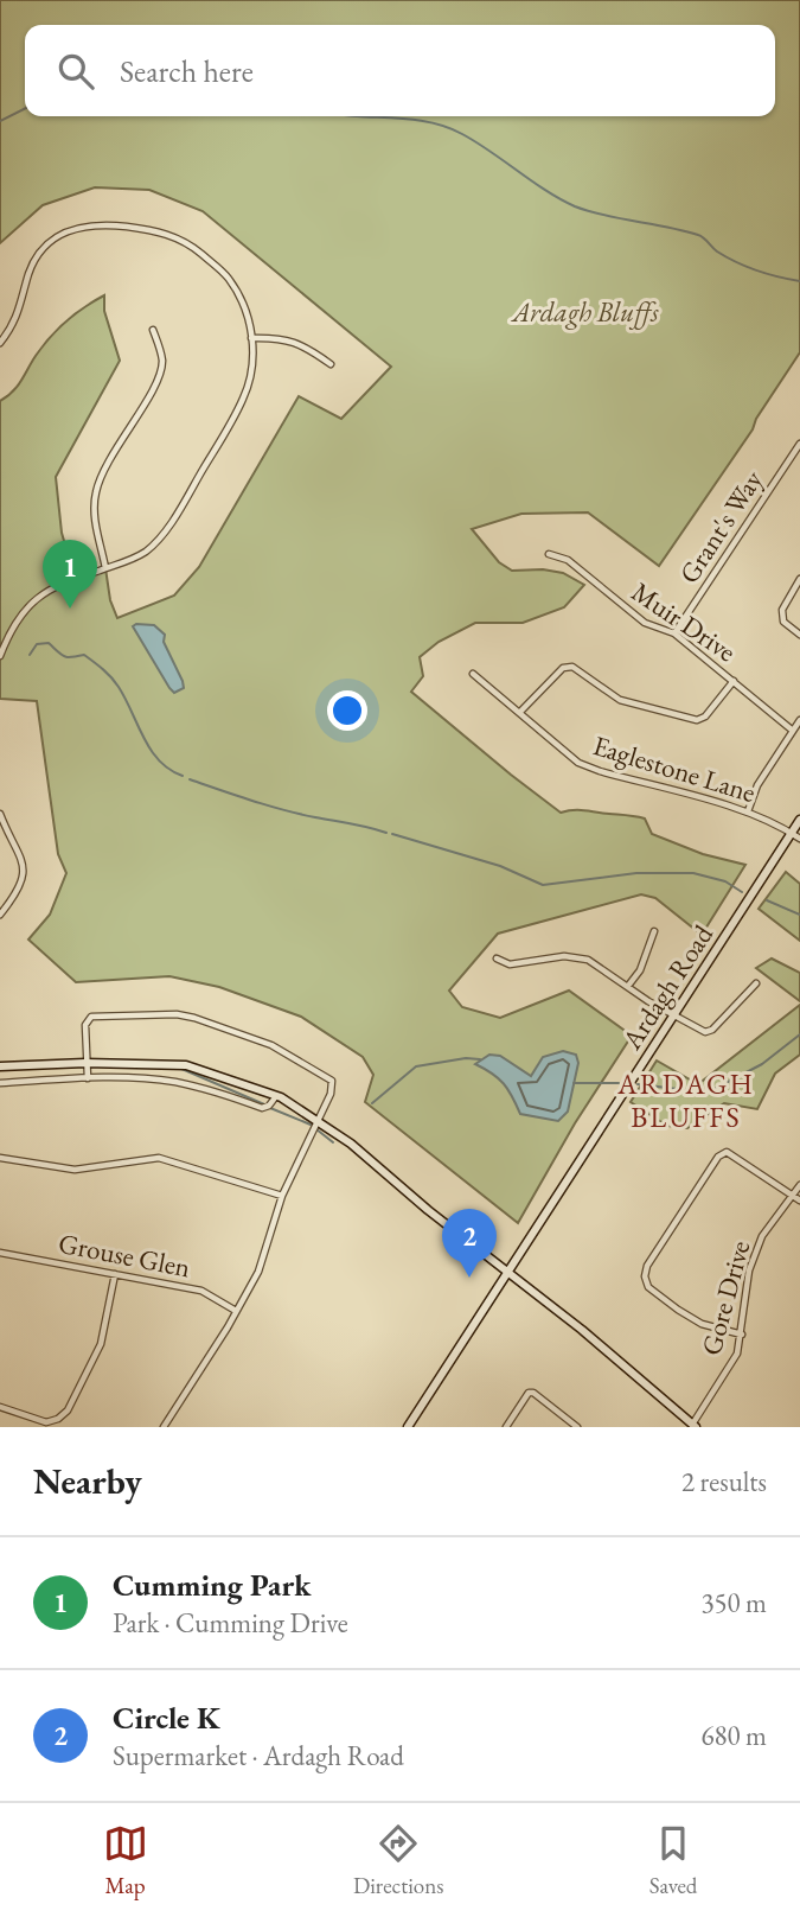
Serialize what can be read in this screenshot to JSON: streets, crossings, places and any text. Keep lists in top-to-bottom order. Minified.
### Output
{"streets":{"main road":["Ardagh Road"],"street":["Grant's Way","Muir Drive","Eaglestone Lane","Grouse Glen","Gore Drive"]},"crossings":[["Grant's Way","Muir Drive"],["Eaglestone Lane","Ardagh Road"]],"districts":["ARDAGH BLUFFS"],"parks":["Ardagh Bluffs"],"page":{"search":"Search here","pins":["1","2"],"heading":["Nearby","2 results"],"list":[{"mark":"1","name":"Cumming Park","note":"Park · Cumming Drive","value":"350 m"},{"mark":"2","name":"Circle K","note":"Supermarket · Ardagh Road","value":"680 m"}],"nav":["Map","Directions","Saved"]}}
